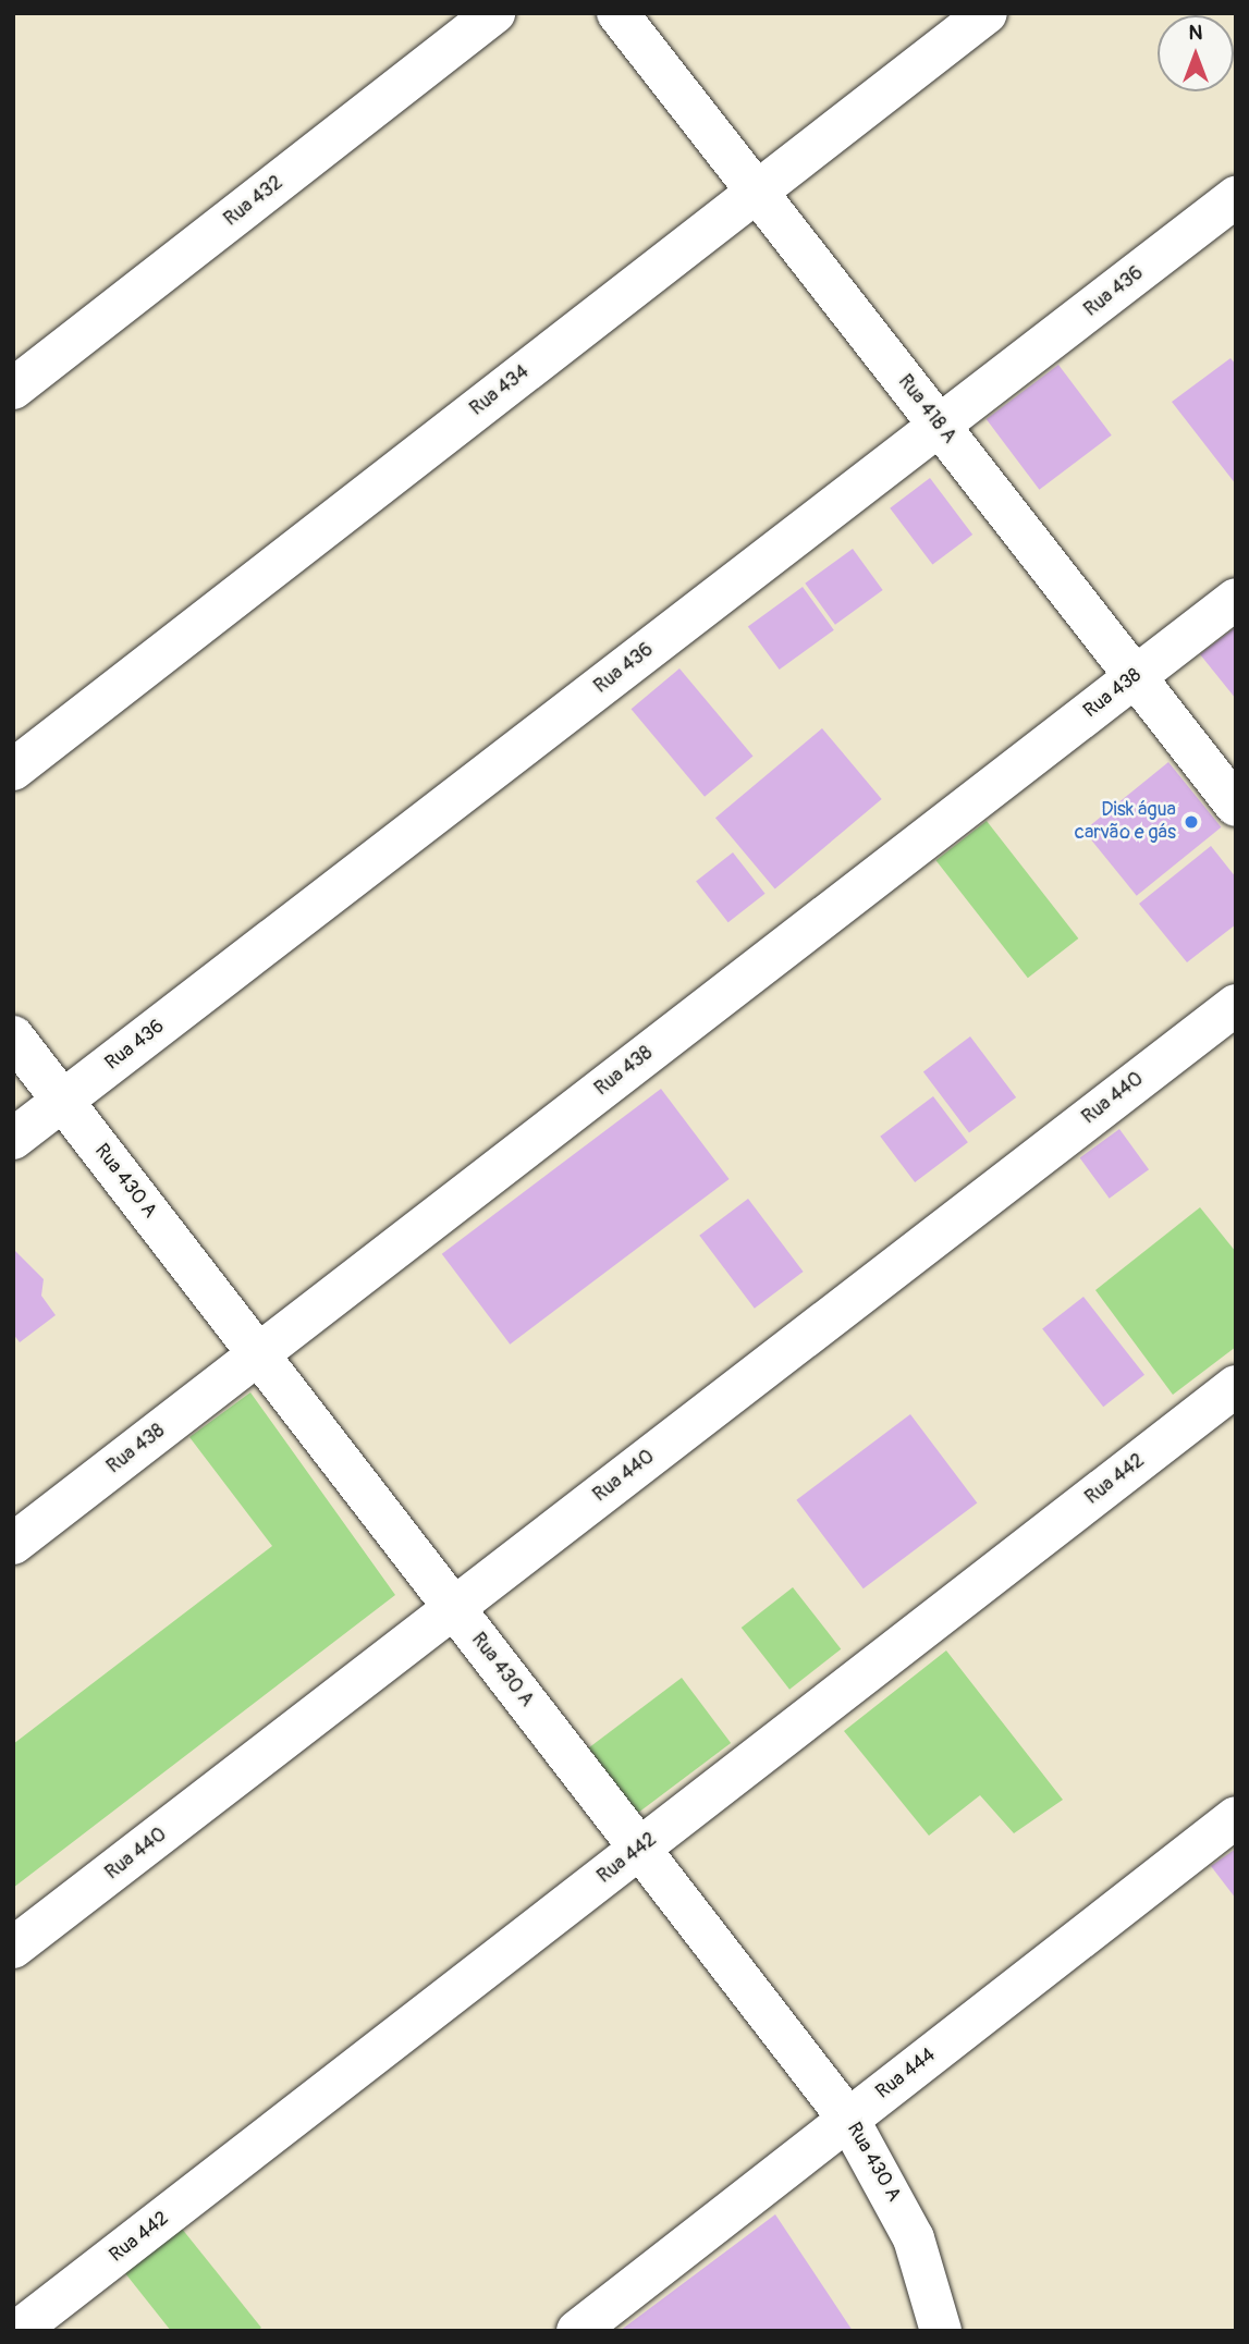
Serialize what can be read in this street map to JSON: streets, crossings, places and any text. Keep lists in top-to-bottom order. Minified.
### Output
{"streets":{"street":["Rua 432","Rua 436","Rua 434","Rua 418 A","Rua 438","Rua 440","Rua 430 A","Rua 442","Rua 444"]},"crossings":[["Rua 436","Rua 418 A"],["Rua 436","Rua 430 A"],["Rua 434","Rua 418 A"],["Rua 418 A","Rua 438"],["Rua 438","Rua 430 A"],["Rua 440","Rua 430 A"],["Rua 430 A","Rua 442"],["Rua 430 A","Rua 444"]],"places":["Disk água carvão e gás"],"north":"top"}
